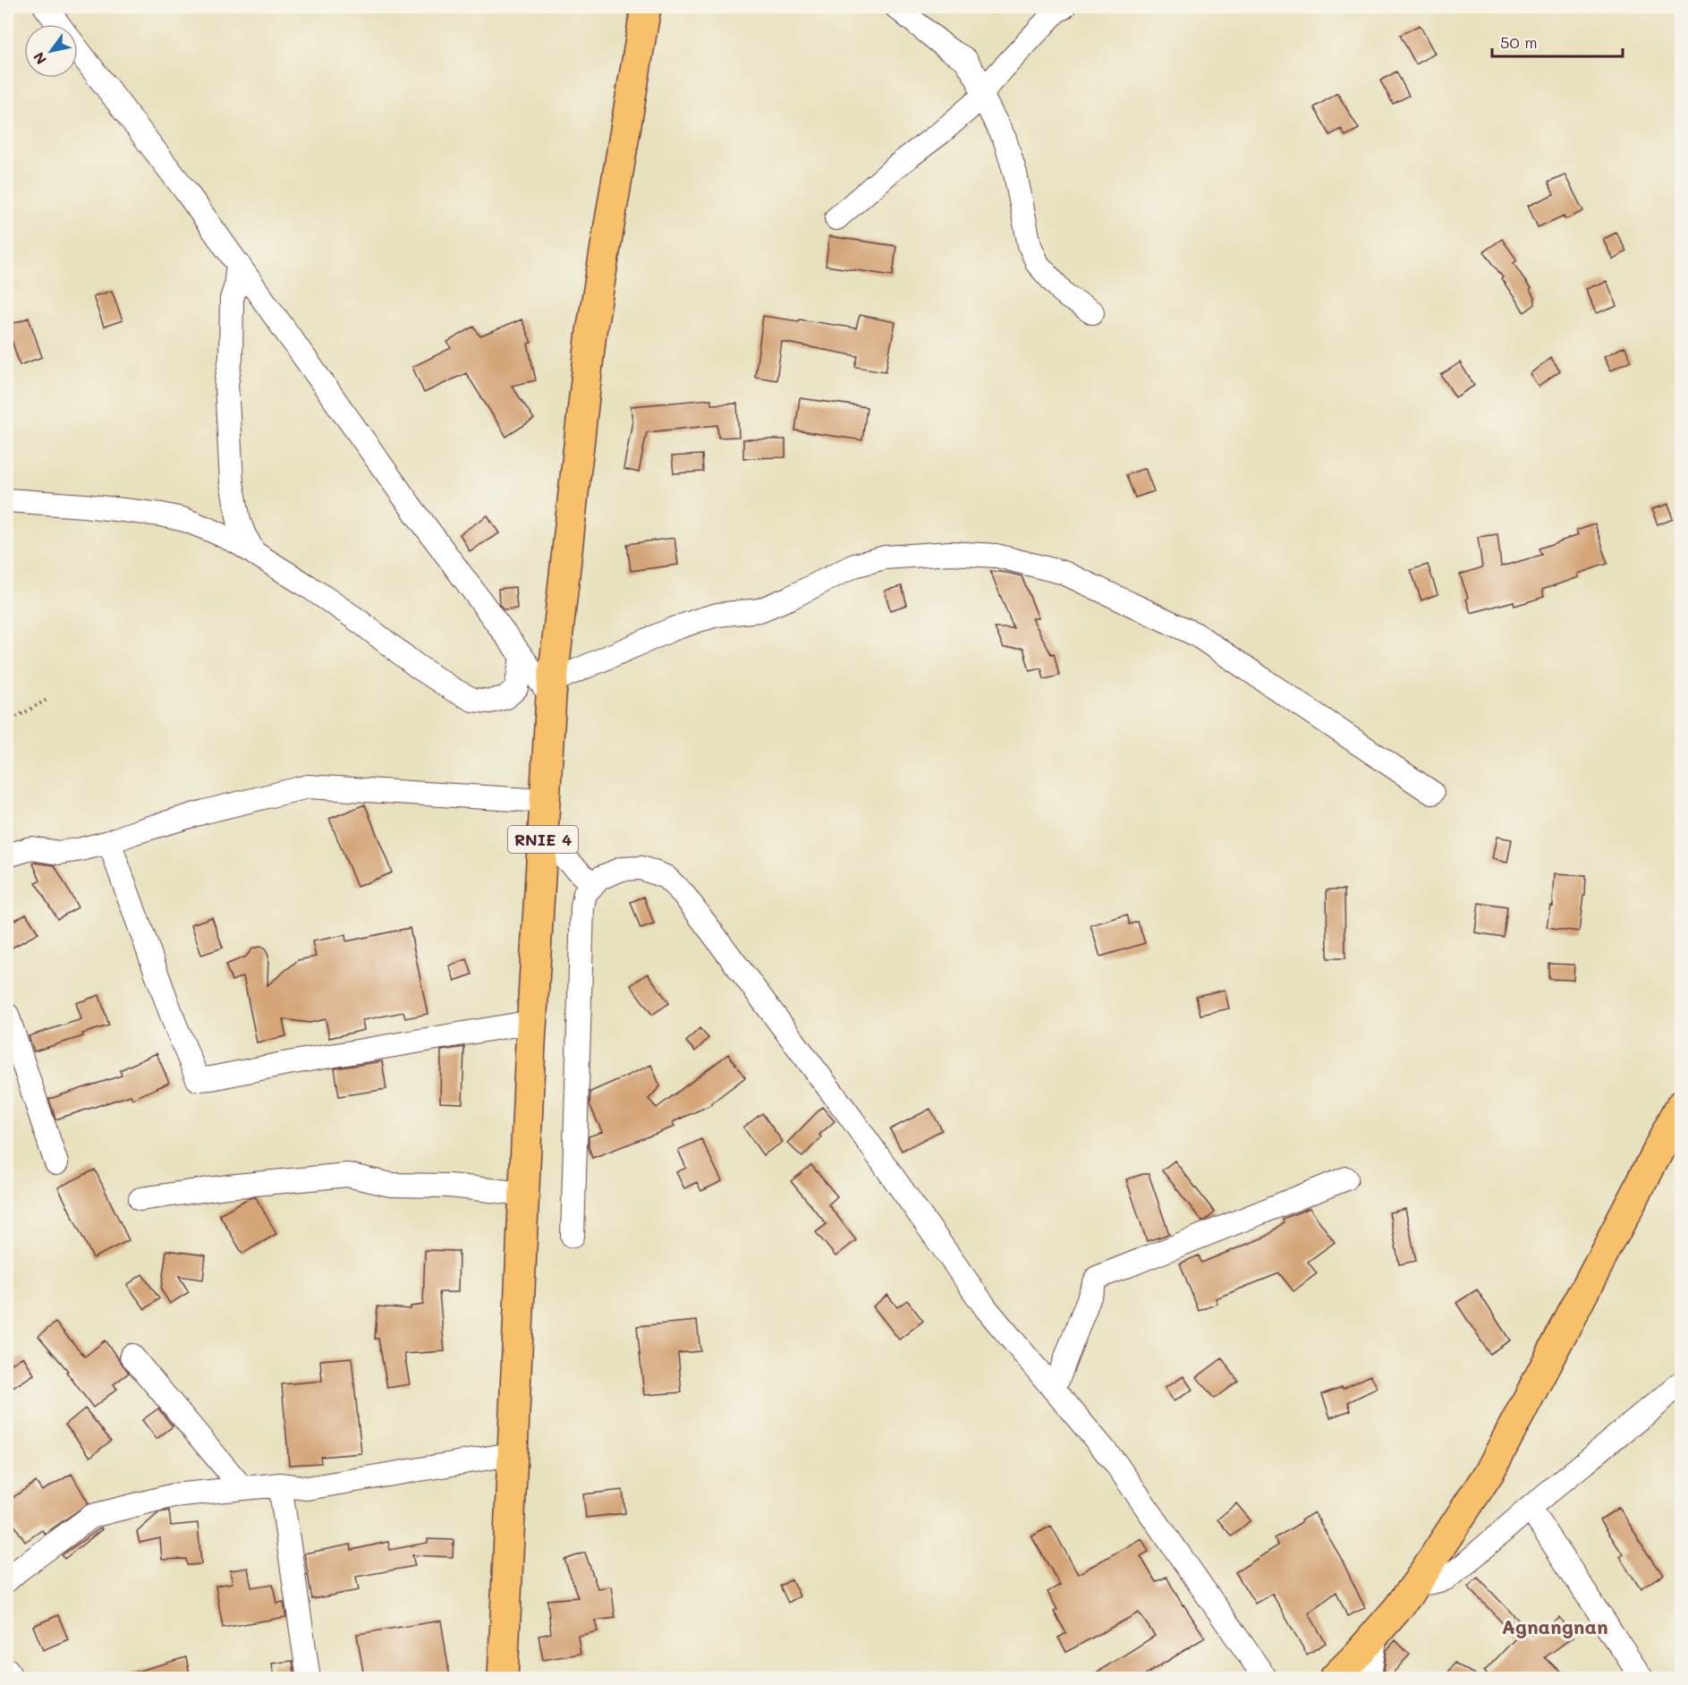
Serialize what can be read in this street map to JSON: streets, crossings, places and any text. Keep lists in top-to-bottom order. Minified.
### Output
{"streets":{"main road":["RNIE 4"]},"districts":["Agnangnan"],"scale_bar":"50 m","north":"bottom left"}
